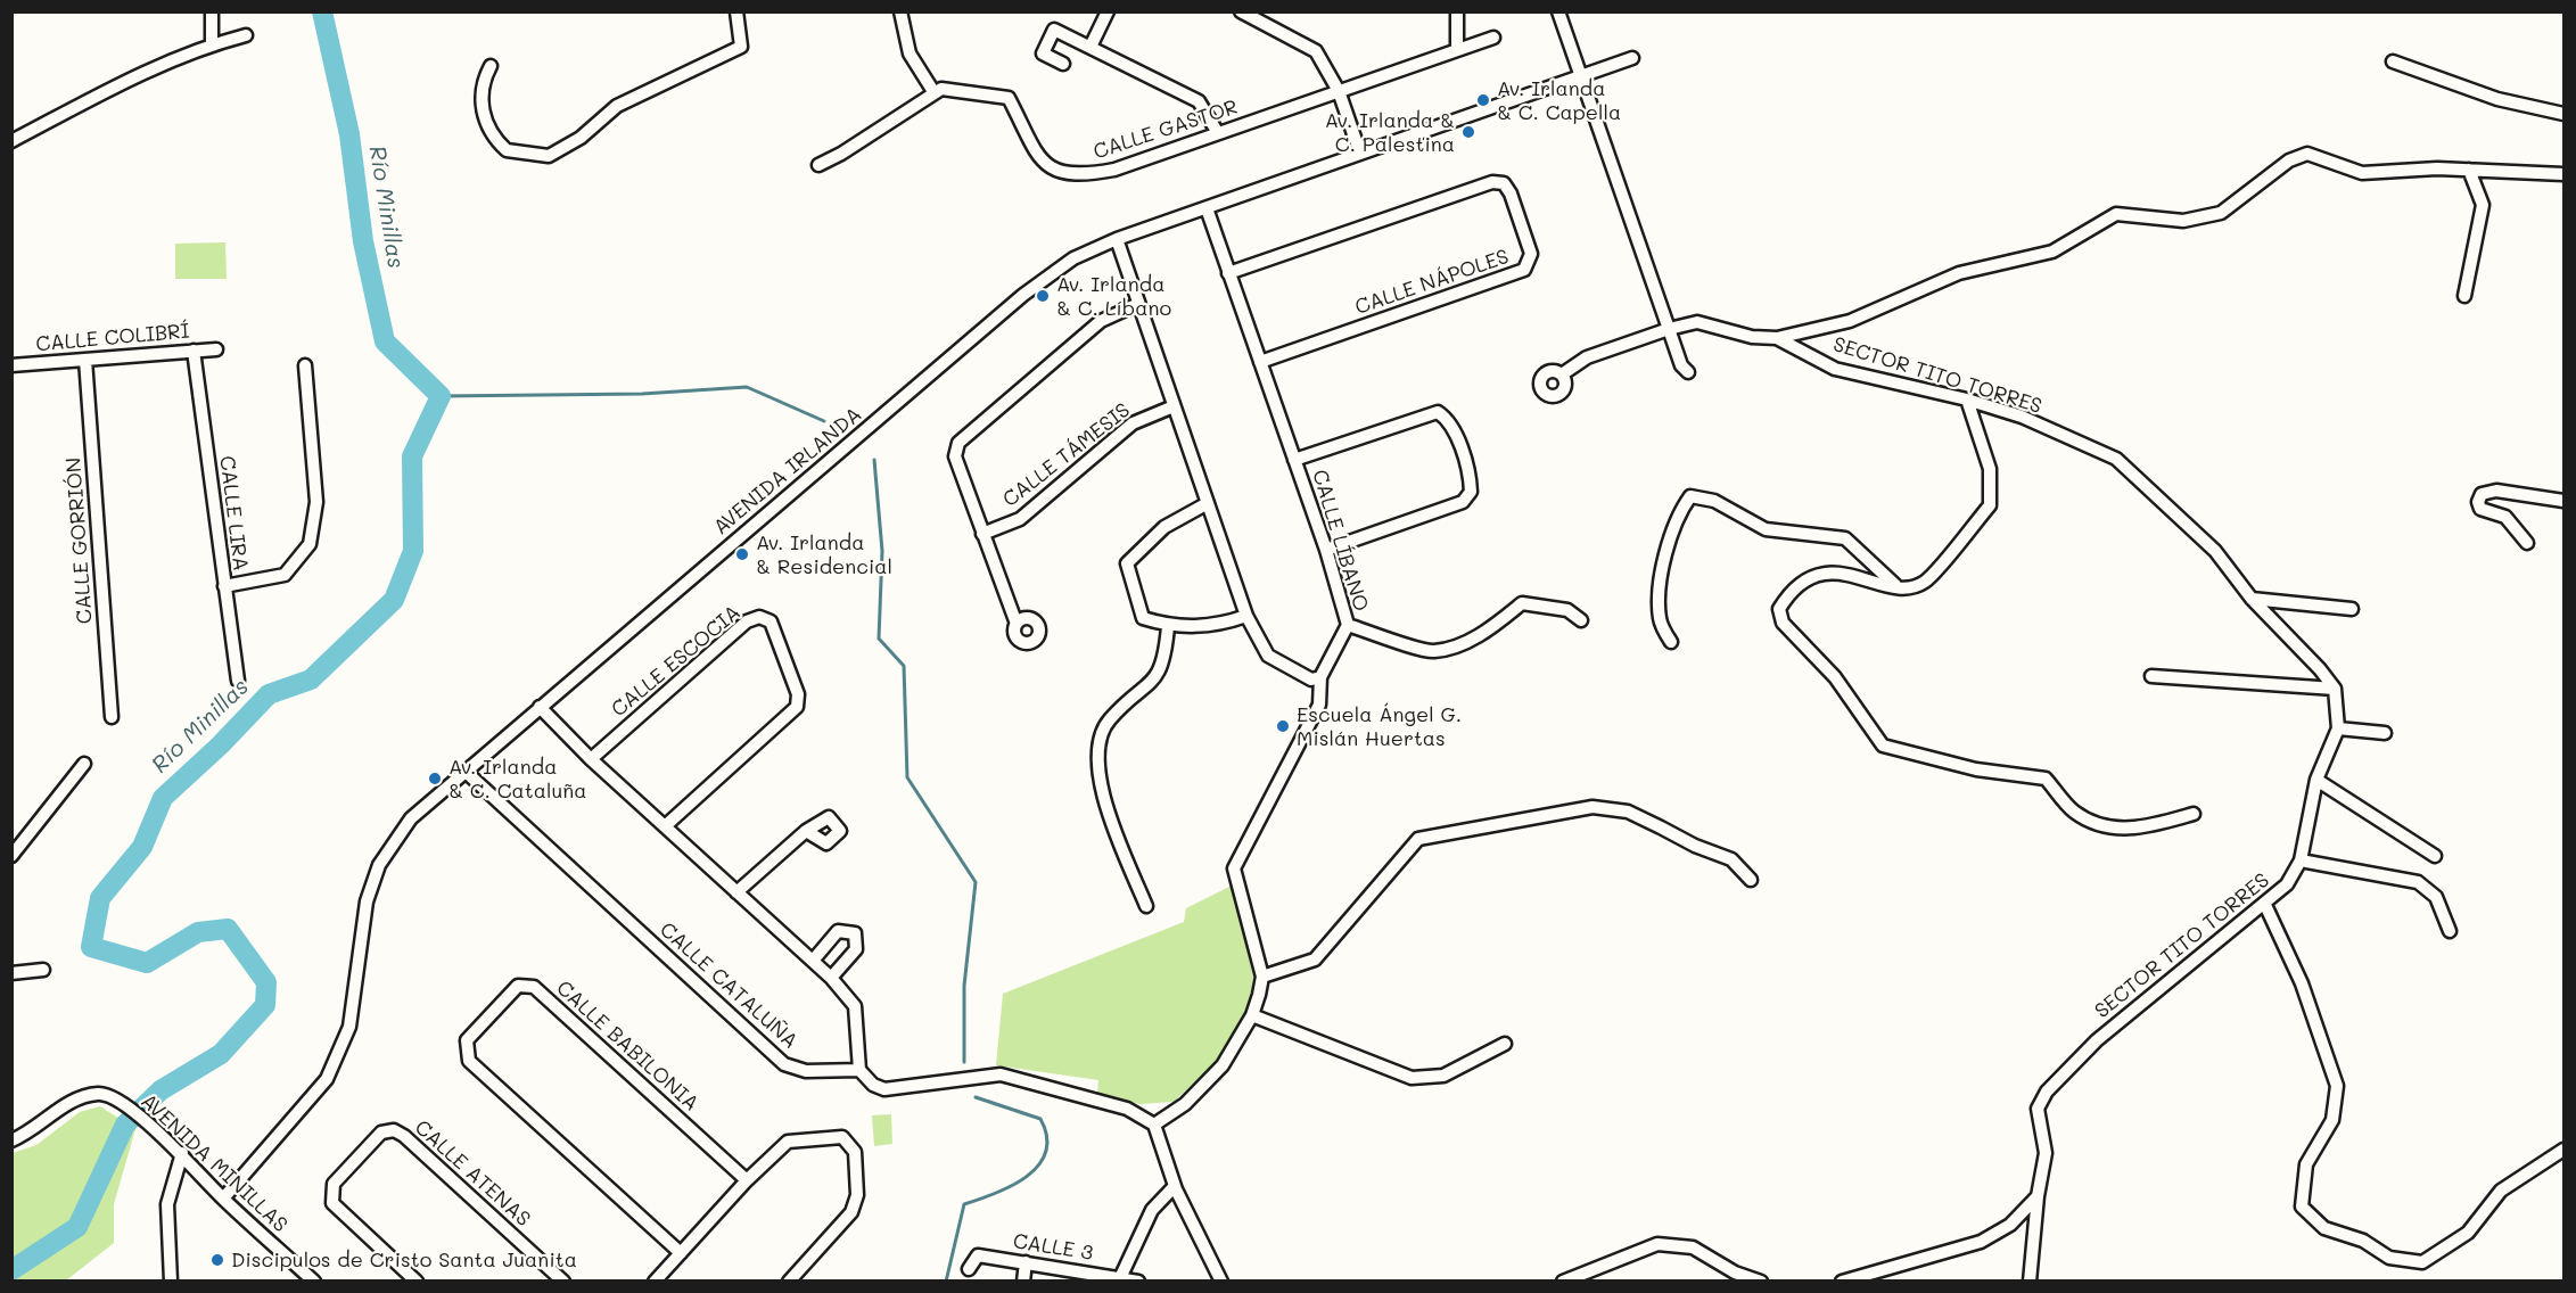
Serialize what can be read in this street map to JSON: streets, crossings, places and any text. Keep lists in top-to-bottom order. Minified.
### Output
{"streets":{"street":["CALLE GASTOR","CALLE NÁPOLES","CALLE COLIBRÍ","SECTOR TITO TORRES","CALLE TÁMESIS","AVENIDA IRLANDA","CALLE LIRA","CALLE GORRIÓN","CALLE LÍBANO","CALLE ESCOCIA","CALLE CATALUÑA","CALLE BABILONIA","AVENIDA MINILLAS","CALLE ATENAS","CALLE 3"]},"crossings":[["CALLE NÁPOLES","CALLE LÍBANO"],["CALLE COLIBRÍ","CALLE LIRA"],["CALLE COLIBRÍ","CALLE GORRIÓN"],["AVENIDA IRLANDA","CALLE LÍBANO"],["AVENIDA IRLANDA","CALLE CATALUÑA"],["AVENIDA IRLANDA","AVENIDA MINILLAS"]],"water":["Río Minillas"],"places":["Av. Irlanda & C. Capella","Av. Irlanda & C. Palestina","Av. Irlanda & C. Líbano","Av. Irlanda & Residencial","Escuela Ángel G. Mislán Huertas","Av. Irlanda & C. Cataluña","Discipulos de Cristo Santa Juanita"]}
